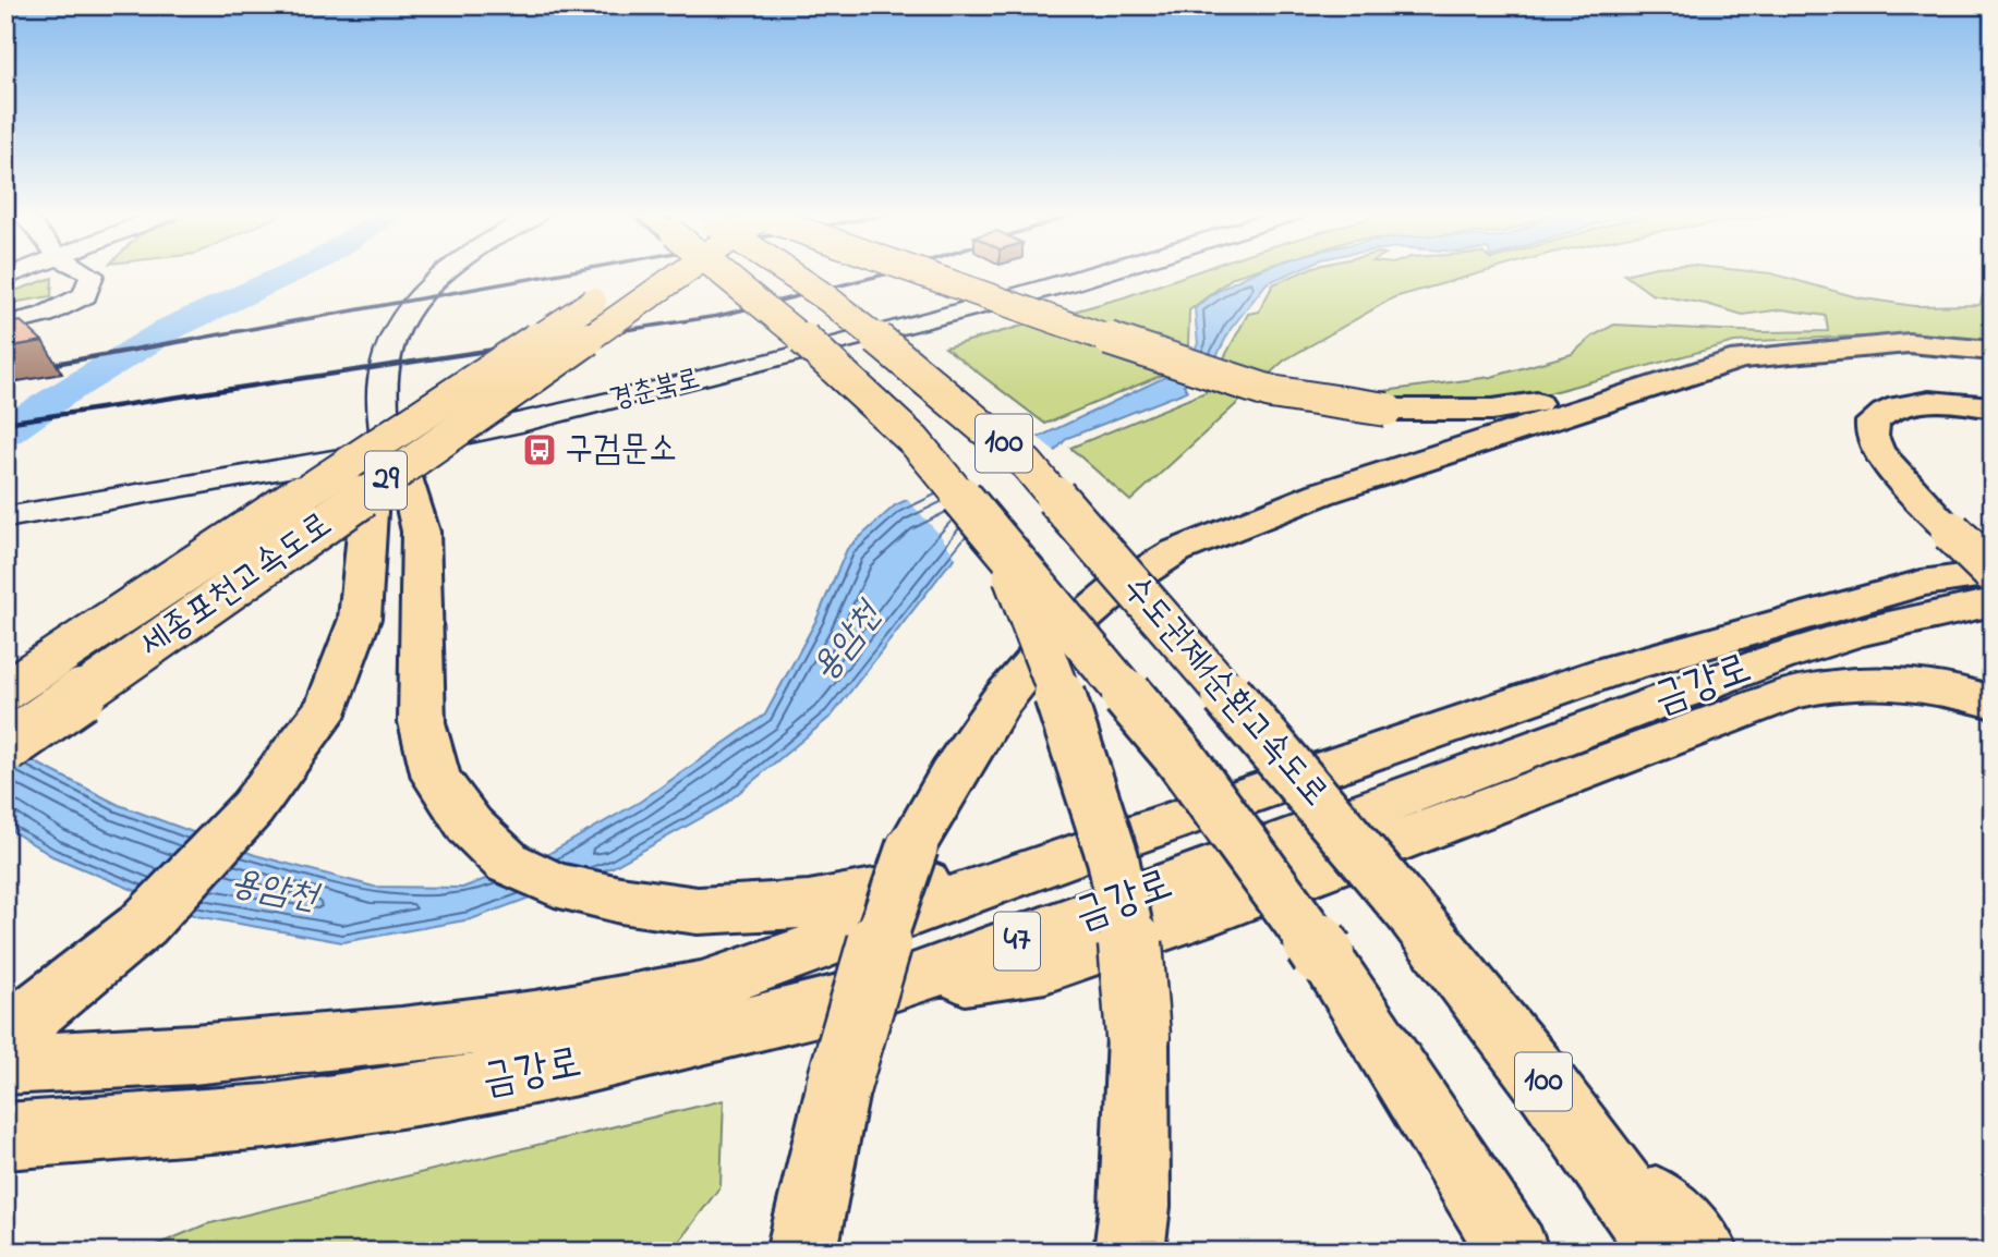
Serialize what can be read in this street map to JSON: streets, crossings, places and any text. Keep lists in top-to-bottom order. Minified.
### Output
{"streets":{"highway":["100","29","세종포천고속도로","금강로","수도권제1순환고속도로","47"],"street":["경춘북로"]},"water":["용암천"],"places":{"bus stop":["구검문소"]}}
